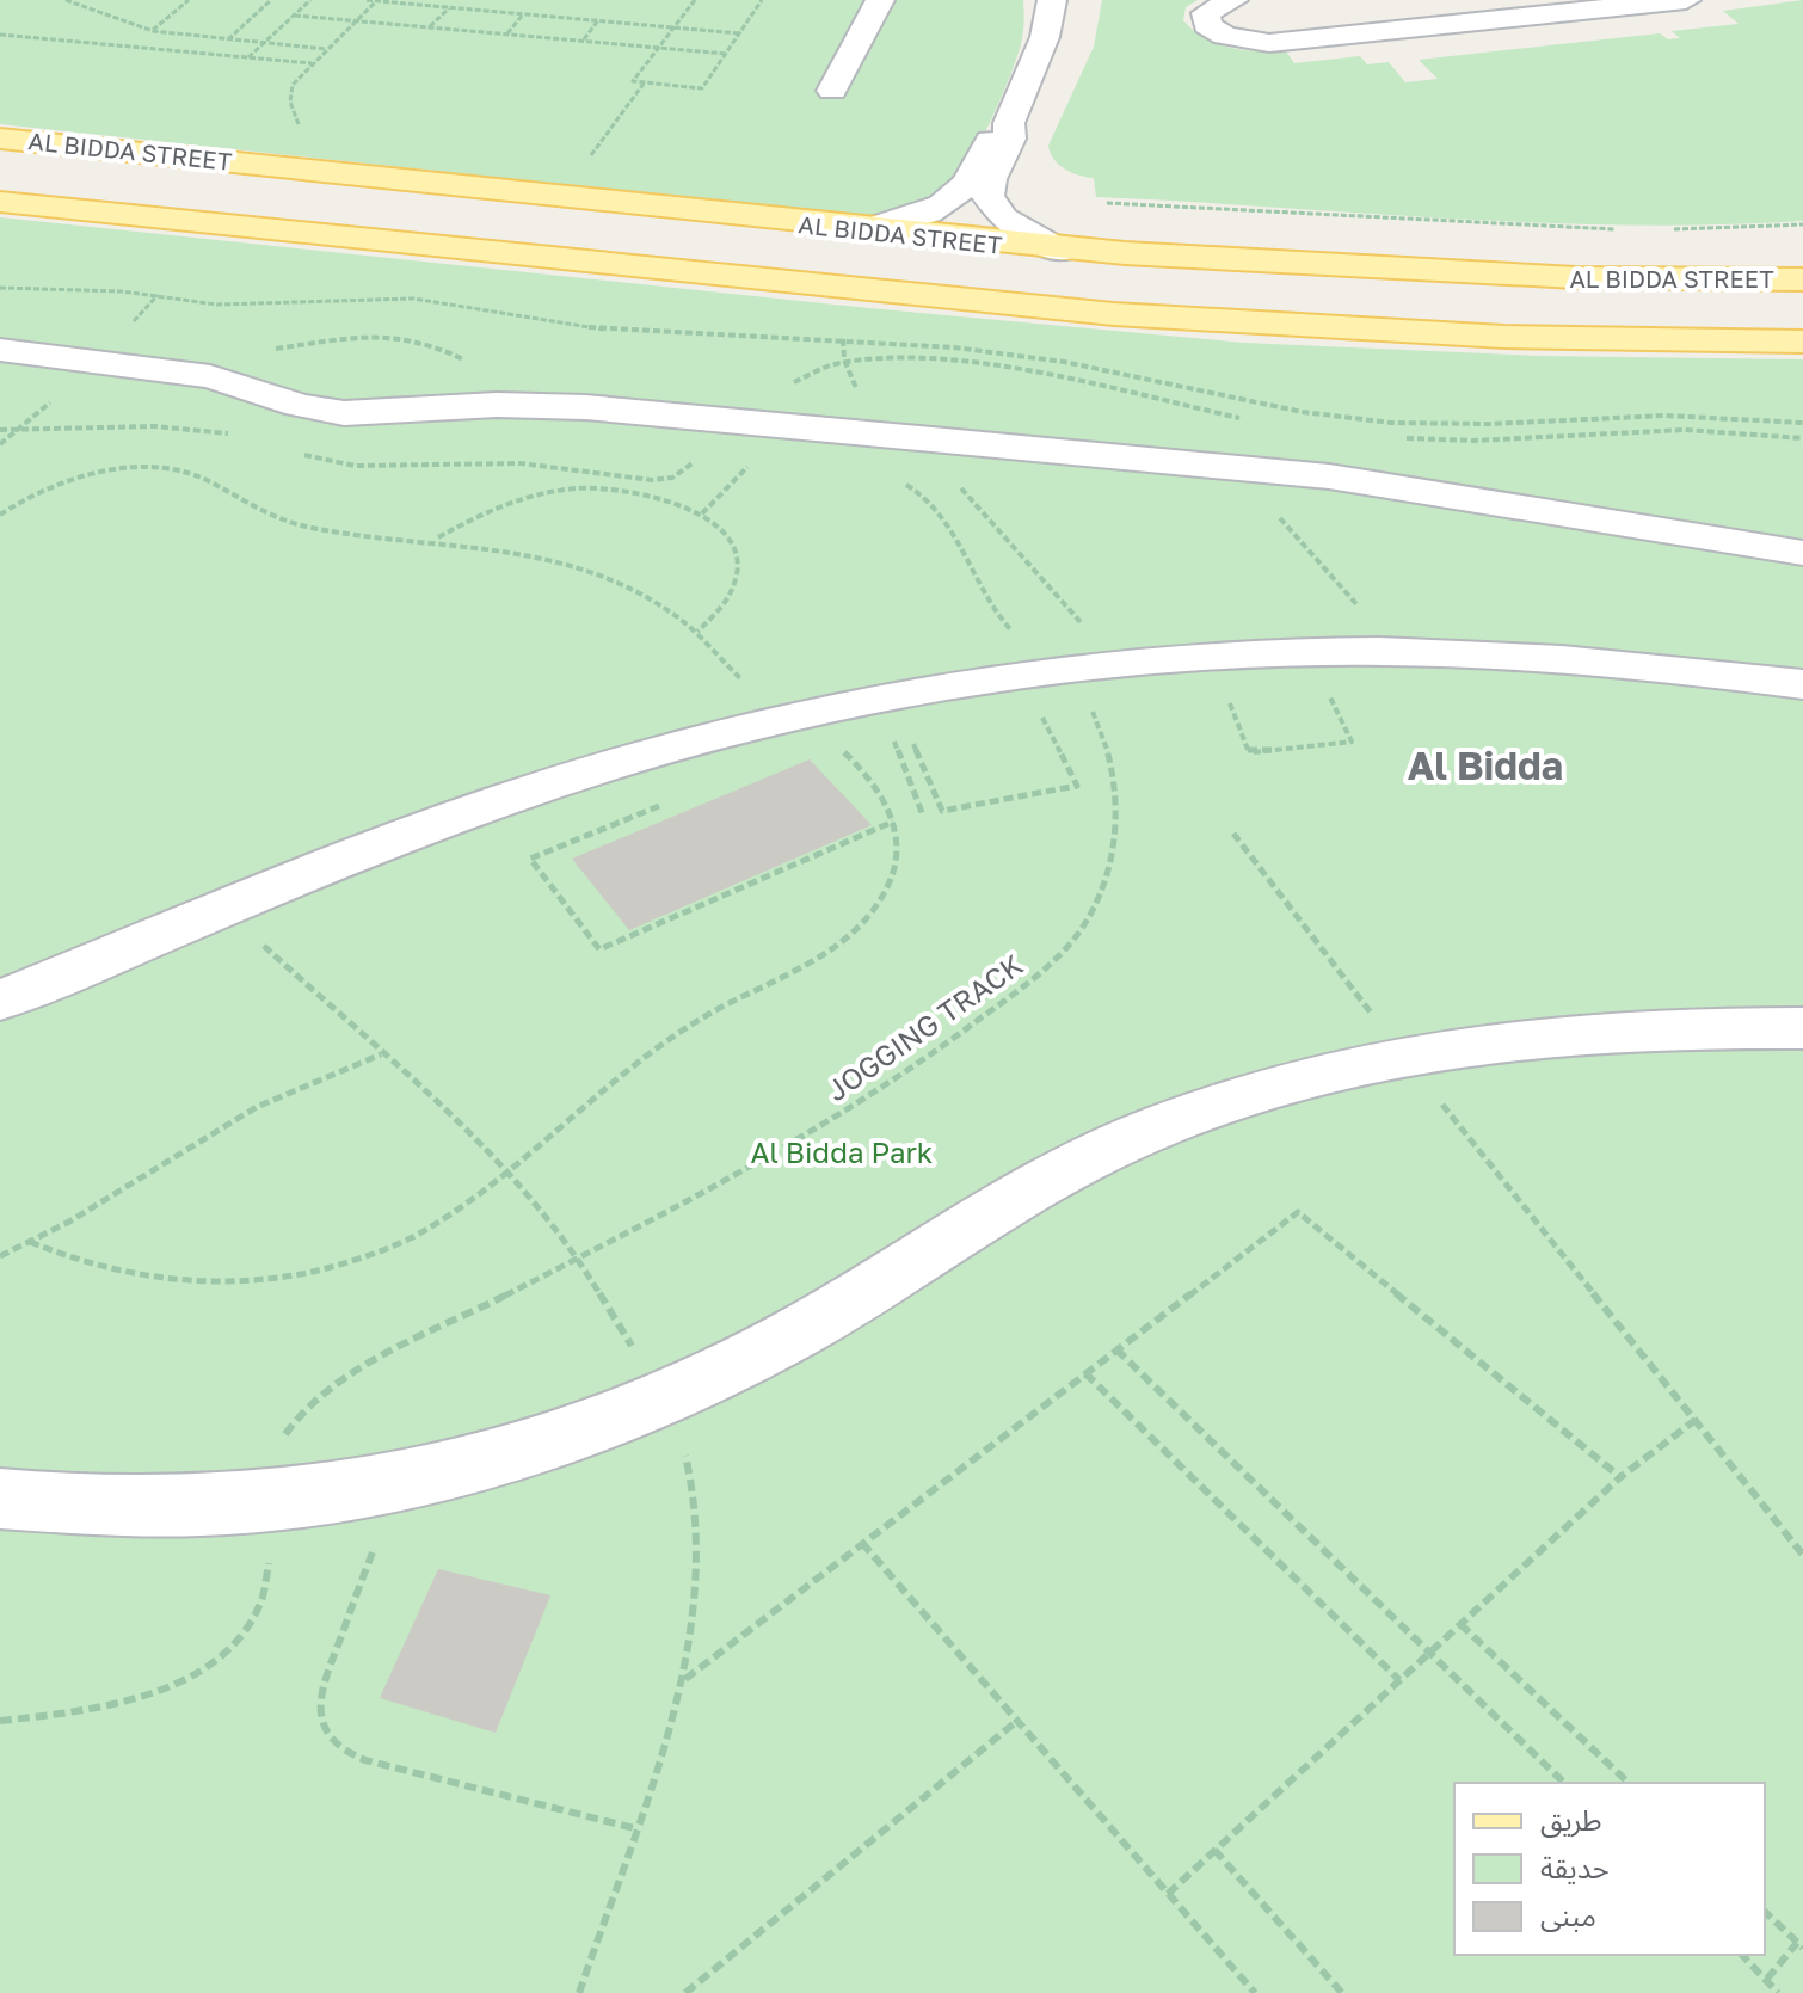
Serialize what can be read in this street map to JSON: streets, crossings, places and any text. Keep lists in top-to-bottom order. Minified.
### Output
{"streets":{"main road":["AL BIDDA STREET"],"path":["JOGGING TRACK"]},"districts":["Al Bidda"],"parks":["Al Bidda Park"],"legend":["طريق","حديقة","مبنى"]}
